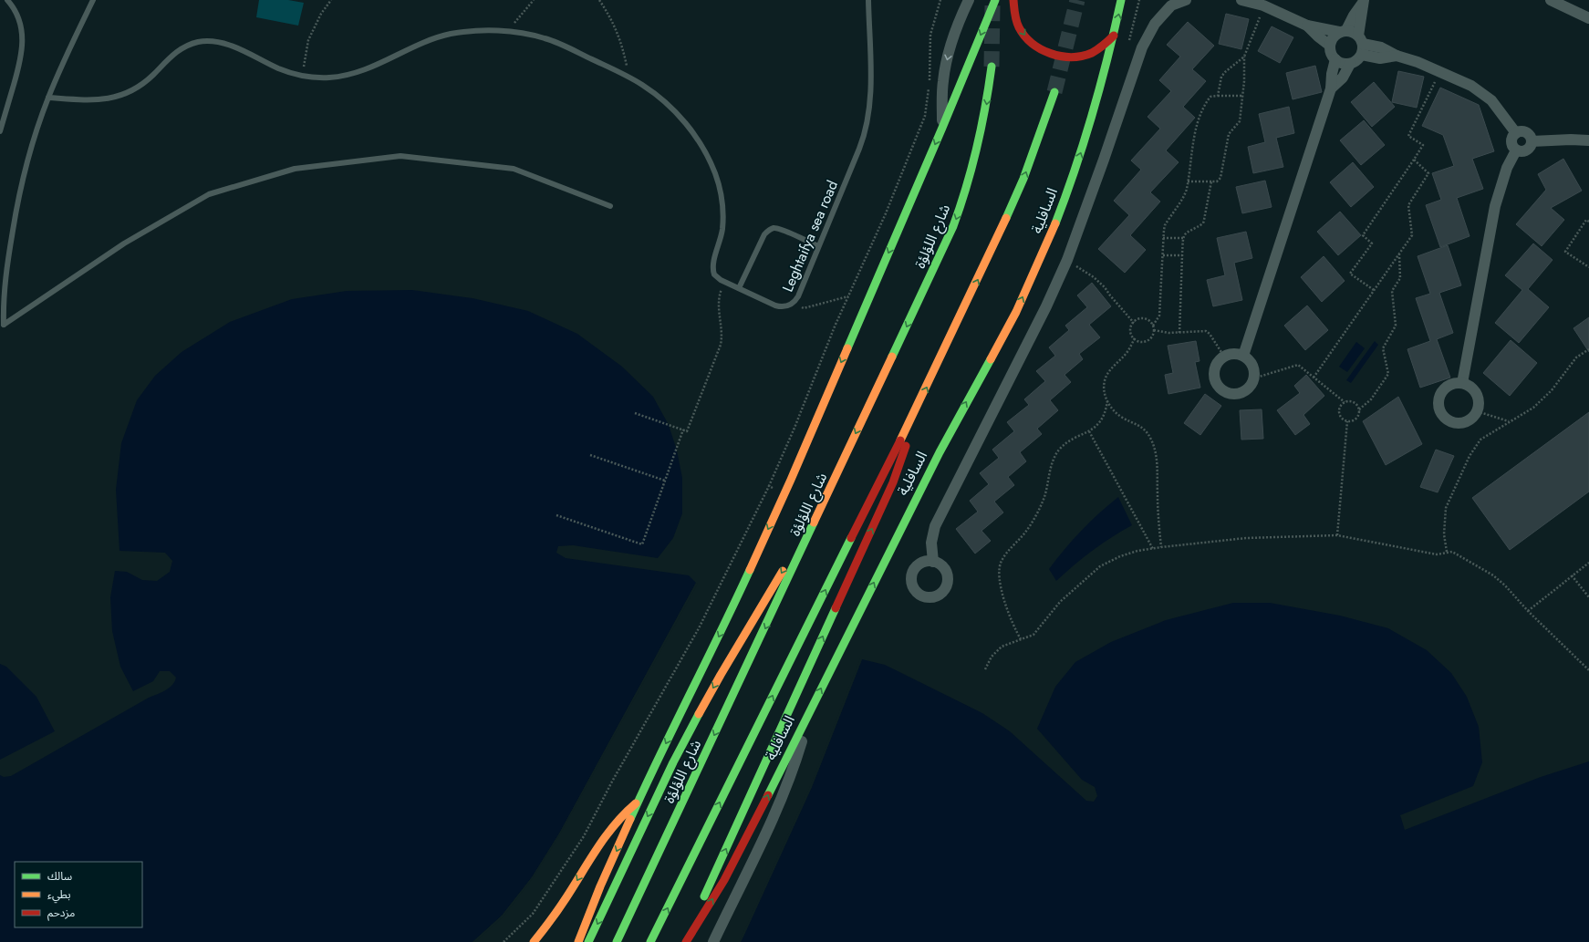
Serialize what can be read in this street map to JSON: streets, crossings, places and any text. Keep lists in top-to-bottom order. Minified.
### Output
{"streets":{"main road":["السافلية","شارع اللؤلؤة"],"lane":["Leghtaifya sea road"]},"legend":["سالك","بطيء","مزدحم"]}
